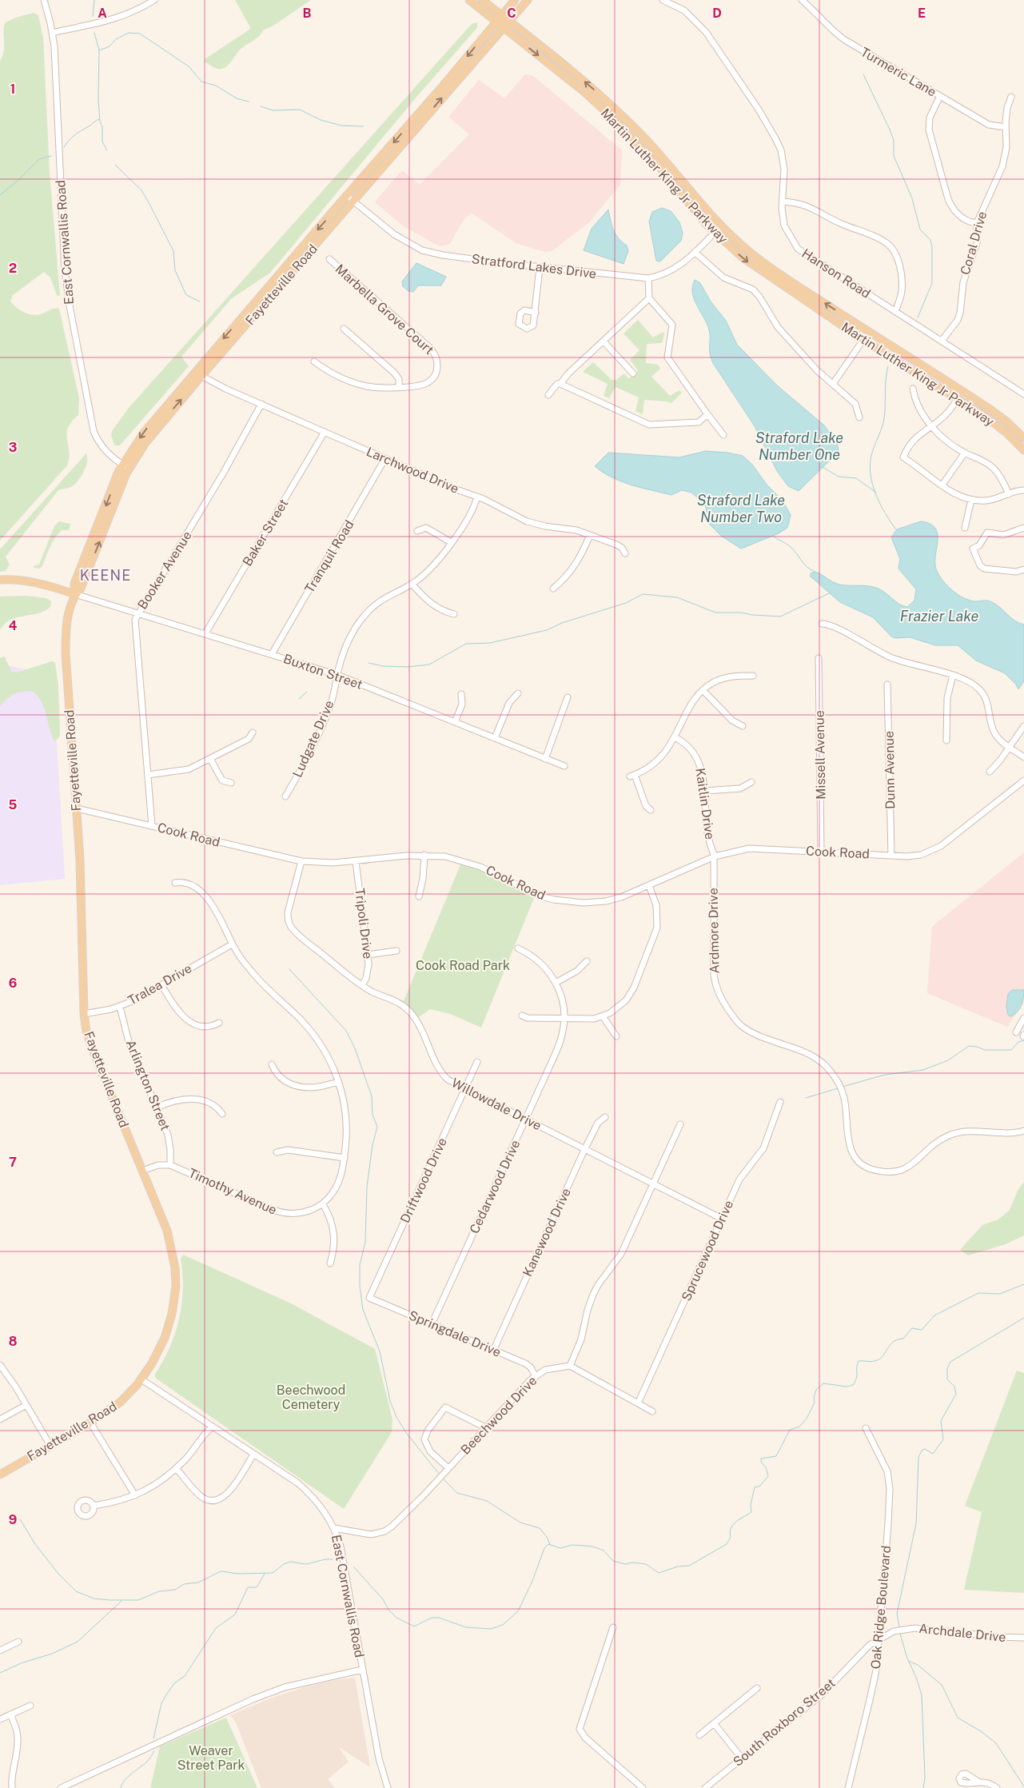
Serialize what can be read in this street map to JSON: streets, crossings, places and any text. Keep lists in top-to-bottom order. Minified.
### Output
{"streets":{"main road":["Martin Luther King Jr Parkway","Fayetteville Road"],"street":["Turmeric Lane","East Cornwallis Road","Coral Drive","Stratford Lakes Drive","Hanson Road","Marbella Grove Court","Larchwood Drive","Baker Street","Tranquil Road","Booker Avenue","Buxton Street","Ludgate Drive","Missell Avenue","Dunn Avenue","Kaitlin Drive","Cook Road","Tripoli Drive","Ardmore Drive","Tralea Drive","Arlington Street","Willowdale Drive","Driftwood Drive","Cedarwood Drive","Timothy Avenue","Kanewood Drive","Sprucewood Drive","Springdale Drive","Beechwood Drive","Oak Ridge Boulevard","Archdale Drive","South Roxboro Street"]},"crossings":[["Turmeric Lane","Coral Drive"],["Martin Luther King Jr Parkway","Stratford Lakes Drive"],["Martin Luther King Jr Parkway","Fayetteville Road"],["East Cornwallis Road","Fayetteville Road"],["East Cornwallis Road","Beechwood Drive"],["Coral Drive","Hanson Road"],["Stratford Lakes Drive","Fayetteville Road"],["Fayetteville Road","Larchwood Drive"],["Fayetteville Road","Buxton Street"],["Fayetteville Road","Cook Road"],["Fayetteville Road","Tralea Drive"],["Larchwood Drive","Baker Street"],["Larchwood Drive","Tranquil Road"],["Larchwood Drive","Booker Avenue"],["Larchwood Drive","Ludgate Drive"],["Baker Street","Buxton Street"],["Tranquil Road","Buxton Street"],["Booker Avenue","Buxton Street"],["Booker Avenue","Cook Road"],["Buxton Street","Ludgate Drive"],["Missell Avenue","Cook Road"],["Dunn Avenue","Cook Road"],["Kaitlin Drive","Cook Road"],["Kaitlin Drive","Ardmore Drive"],["Cook Road","Tripoli Drive"],["Cook Road","Ardmore Drive"],["Cook Road","Willowdale Drive"],["Tripoli Drive","Willowdale Drive"],["Tralea Drive","Arlington Street"],["Arlington Street","Timothy Avenue"],["Willowdale Drive","Driftwood Drive"],["Willowdale Drive","Cedarwood Drive"],["Willowdale Drive","Kanewood Drive"],["Willowdale Drive","Sprucewood Drive"],["Driftwood Drive","Springdale Drive"],["Cedarwood Drive","Springdale Drive"],["Kanewood Drive","Springdale Drive"],["Springdale Drive","Beechwood Drive"],["Oak Ridge Boulevard","Archdale Drive"],["Oak Ridge Boulevard","South Roxboro Street"],["Archdale Drive","South Roxboro Street"]],"districts":["KEENE"],"water":["Straford Lake Number One","Straford Lake Number Two","Frazier Lake"],"parks":["Cook Road Park","Beechwood Cemetery","Weaver Street Park"],"grid":{"columns":["A","B","C","D","E"],"rows":["1","2","3","4","5","6","7","8","9"]}}
